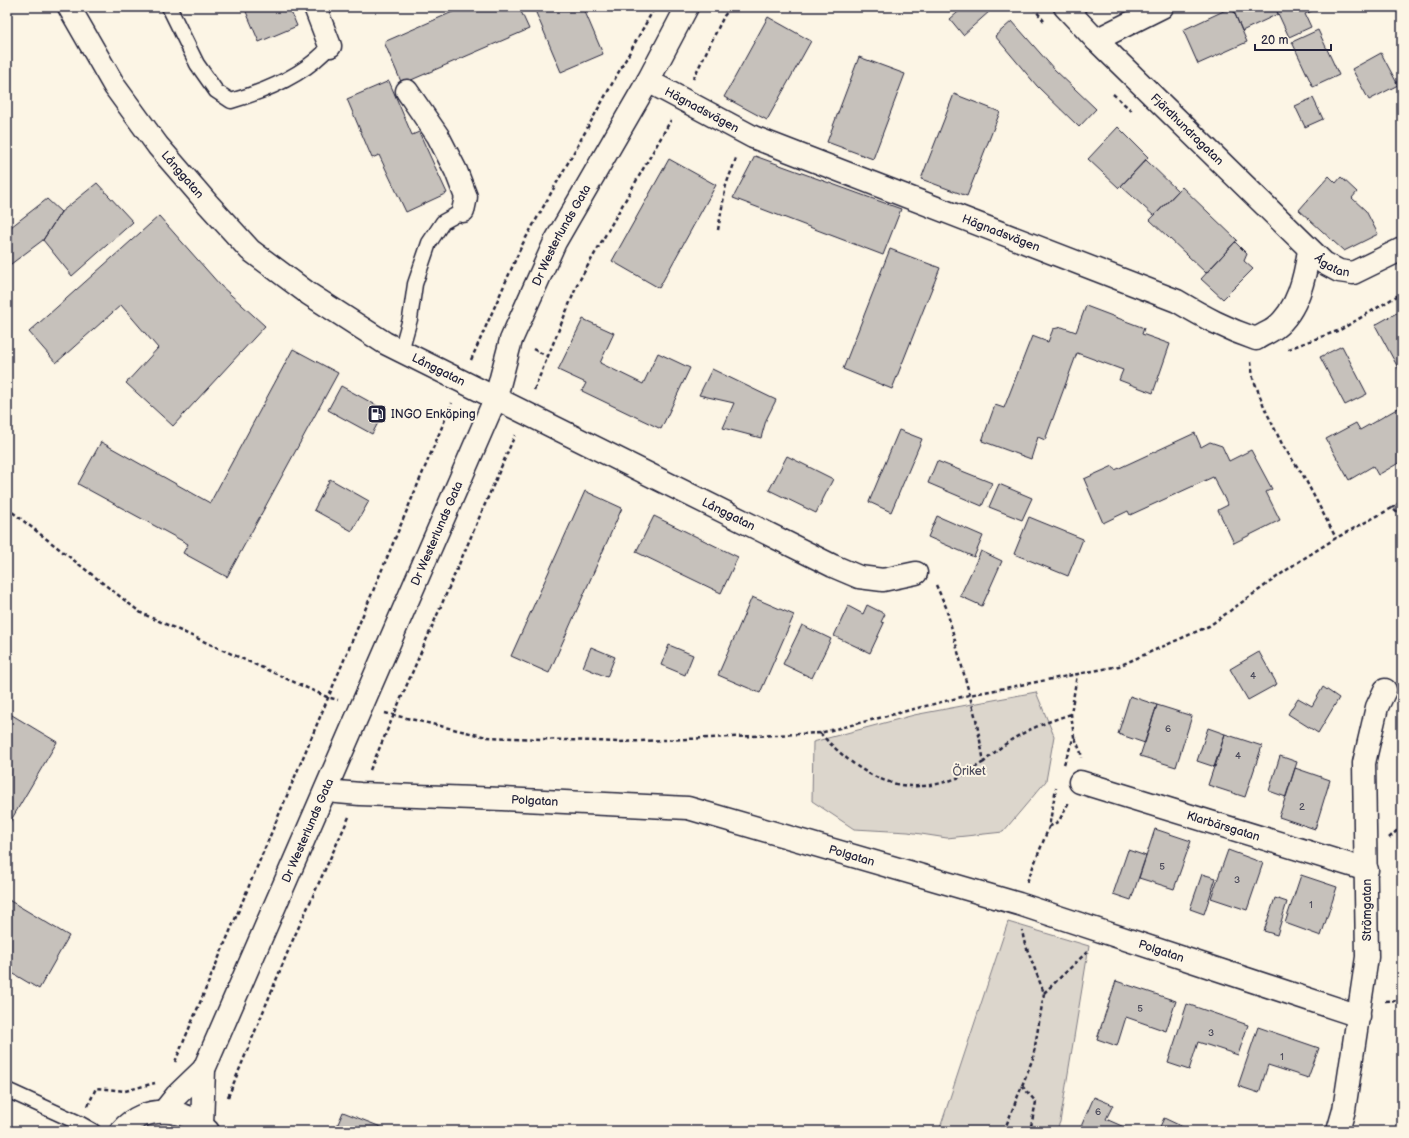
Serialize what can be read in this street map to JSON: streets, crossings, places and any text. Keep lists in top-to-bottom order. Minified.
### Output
{"streets":{"street":["Hägnadsvägen","Fjärdhundragatan","Långgatan","Dr Westerlunds Gata","Ågatan","Polgatan","Klarbärsgatan","Strömgatan"]},"crossings":[["Hägnadsvägen","Dr Westerlunds Gata"],["Fjärdhundragatan","Ågatan"],["Långgatan","Dr Westerlunds Gata"],["Dr Westerlunds Gata","Polgatan"],["Polgatan","Strömgatan"],["Klarbärsgatan","Strömgatan"]],"parks":["Öriket"],"places":{"fuel station":["INGO Enköping"]},"house_numbers":["4","6","4","2","5","3","1","5","3","1","6"],"scale_bar":"20 m"}
